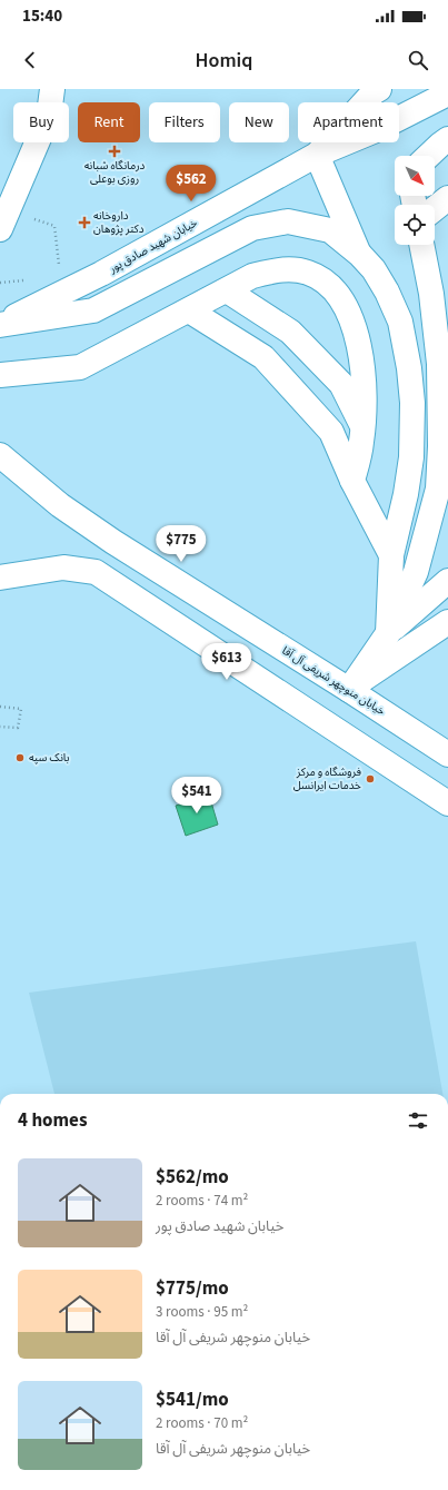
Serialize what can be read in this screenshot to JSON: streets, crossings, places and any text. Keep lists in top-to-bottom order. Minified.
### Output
{"streets":{"main road":["خیابان شهید صادق پور","خیابان منوچهر شریفی آل آقا"]},"places":{"health":["درمانگاه شبانه روزی بوعلی","داروخانه دکتر پژوهان"],"other":["بانک سپه","فروشگاه و مرکز خدمات ایرانسل"]},"north":"bottom right","page":{"status":"15:40","header":"Homiq","chip":["Buy","Rent","Filters","New","Apartment"],"price":["$562","$775","$613","$541"],"heading":"4 homes","list":[{"name":"$562/mo","note":"2 rooms · 74 m² · خیابان شهید صادق پور"},{"name":"$775/mo","note":"3 rooms · 95 m² · خیابان منوچهر شریفی آل آقا"},{"name":"$541/mo","note":"2 rooms · 70 m² · خیابان منوچهر شریفی آل آقا"}]}}
